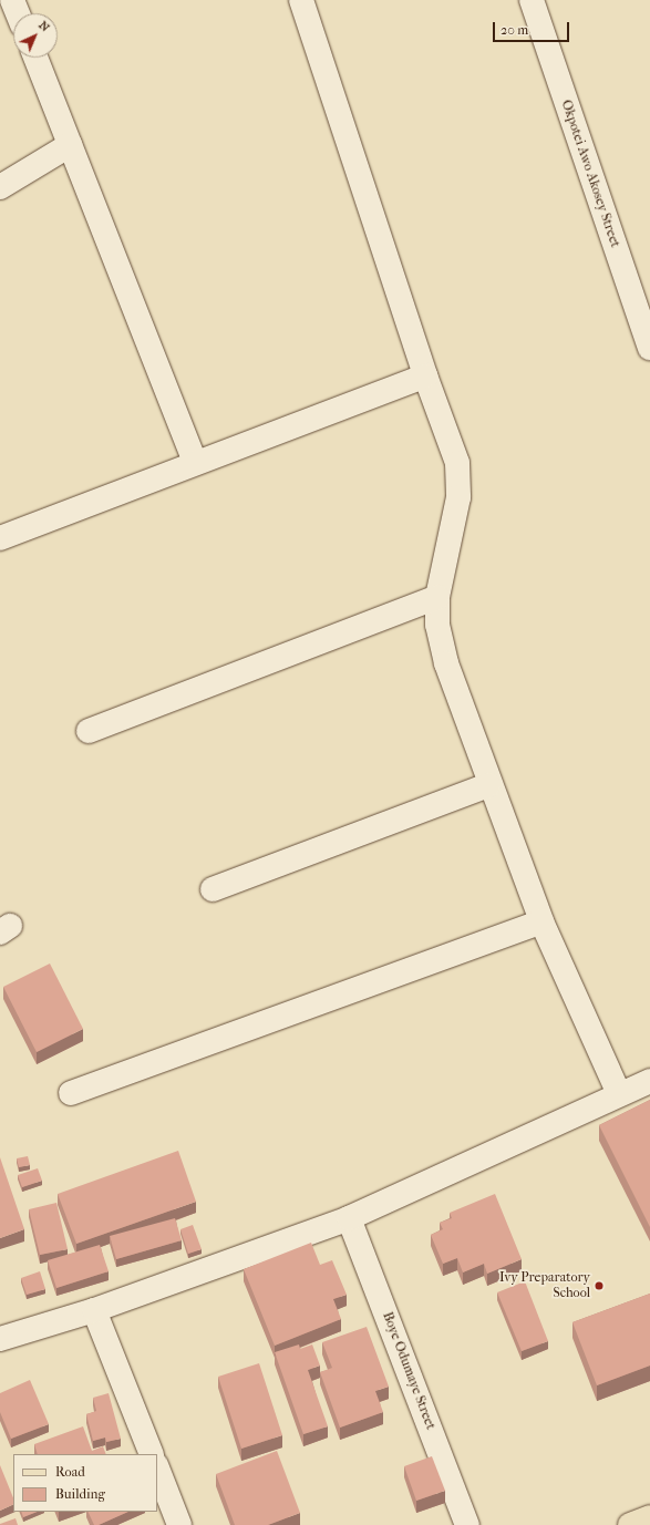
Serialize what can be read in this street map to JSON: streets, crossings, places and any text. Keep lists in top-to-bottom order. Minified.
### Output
{"streets":{"street":["Okpotei Awo Akosey Street","Boye Odumaye Street"]},"places":["Ivy Preparatory School"],"legend":["Road","Building"],"scale_bar":"20 m","north":"top right"}
